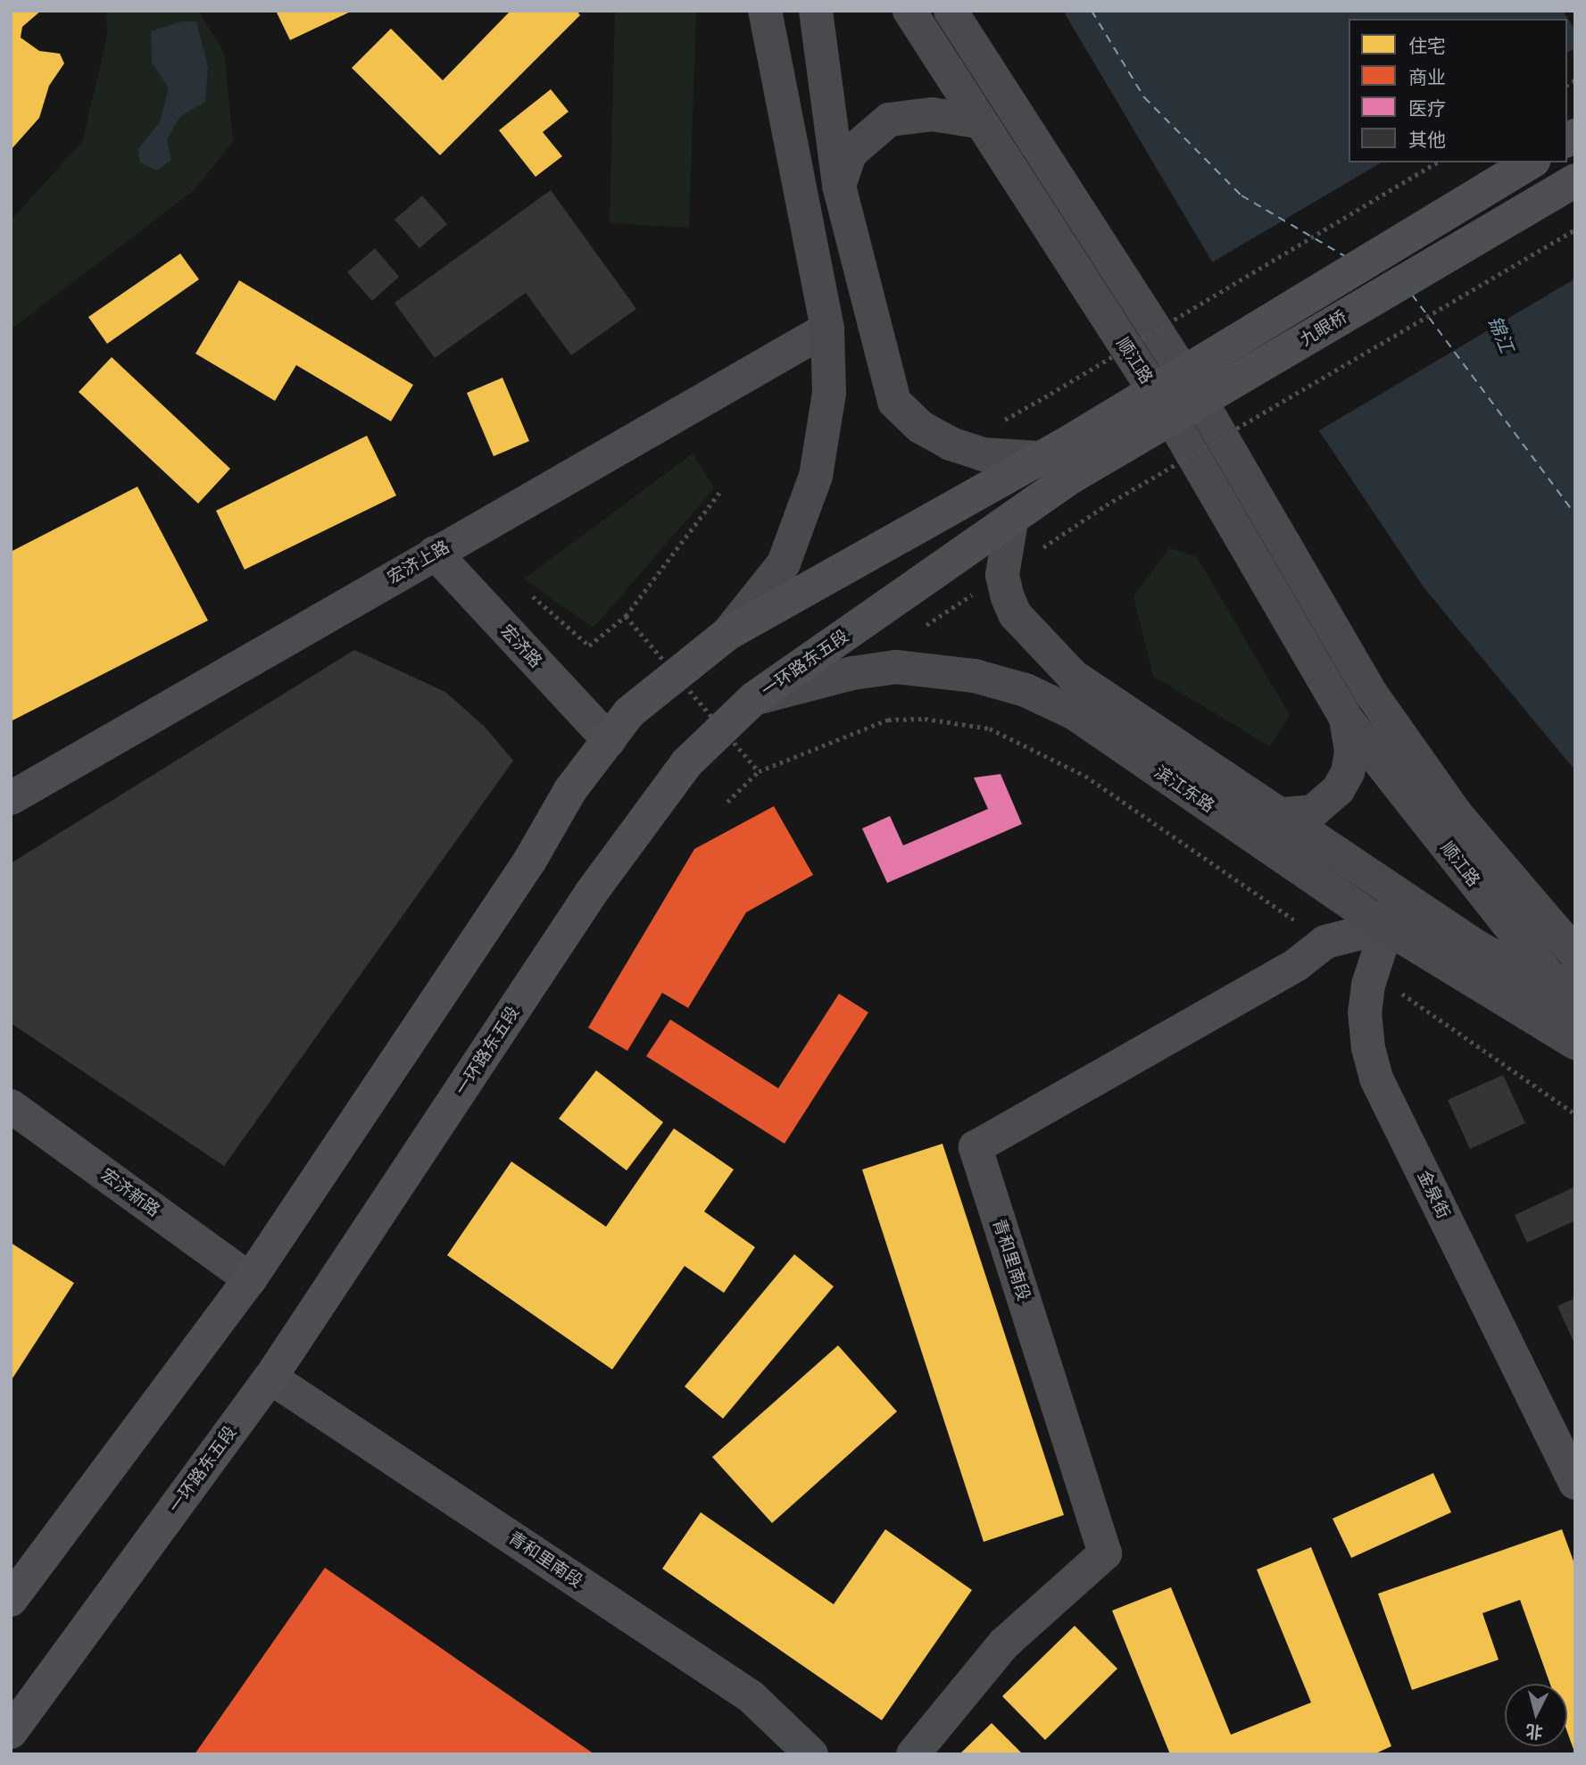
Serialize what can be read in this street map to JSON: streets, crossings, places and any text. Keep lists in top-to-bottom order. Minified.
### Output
{"streets":{"main road":["九眼桥","顺江路","一环路东五段","滨江东路"],"street":["宏济上路","宏济路","宏济新路","金泉街","青和里南段"]},"crossings":[["九眼桥","一环路东五段"],["宏济上路","宏济路"],["一环路东五段","滨江东路"],["一环路东五段","青和里南段"],["滨江东路","金泉街"],["滨江东路","青和里南段"],["金泉街","青和里南段"]],"water":["锦江"],"legend":["住宅","商业","医疗","其他"],"north":"bottom"}
